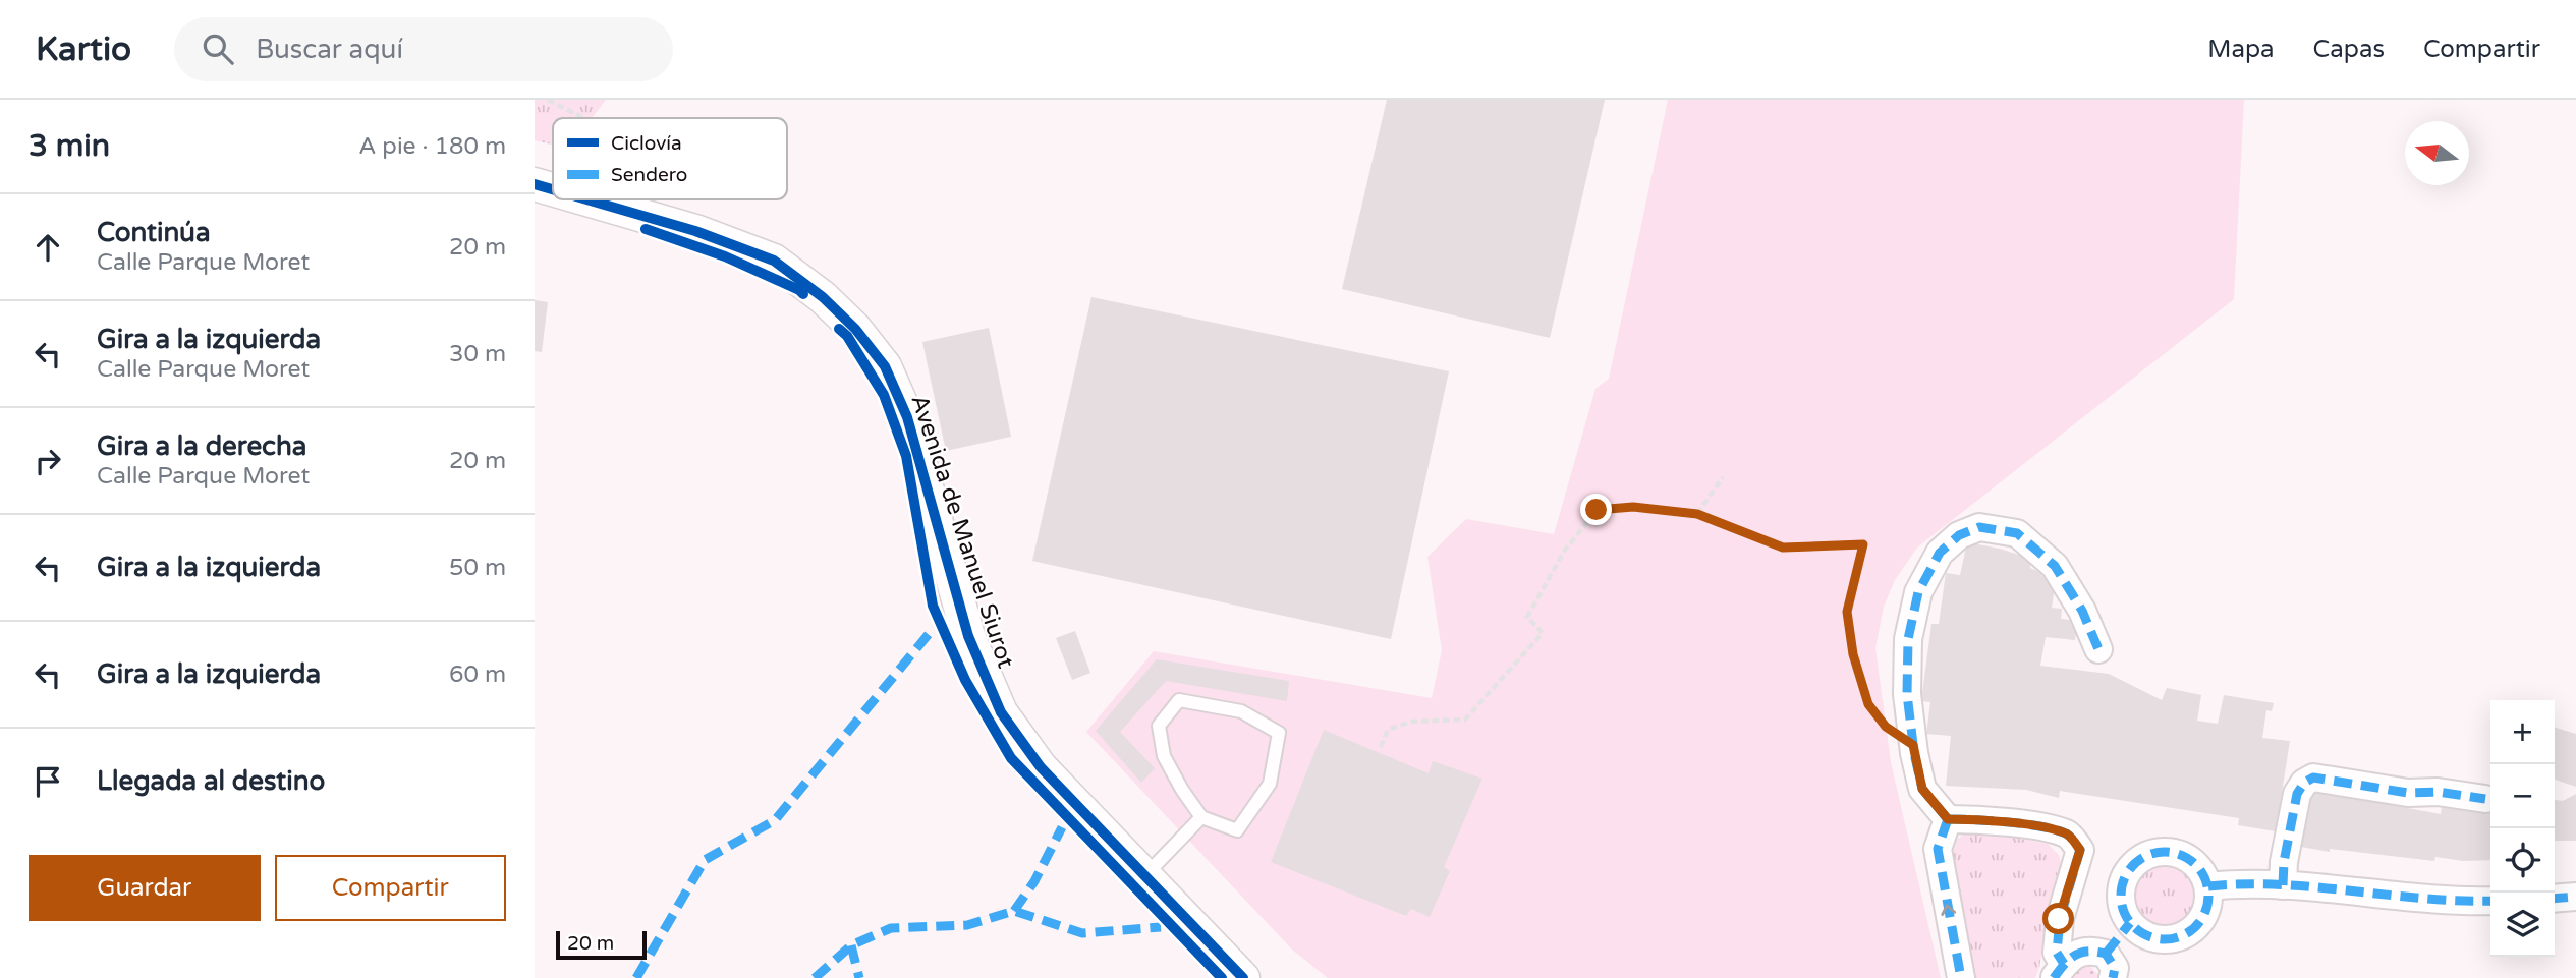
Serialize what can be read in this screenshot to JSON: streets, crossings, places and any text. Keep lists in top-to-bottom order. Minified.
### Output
{"streets":{"street":["Avenida de Manuel Siurot"]},"legend":["Ciclovía","Sendero"],"scale_bar":"20 m","north":"left","page":{"header":"Kartio","search":"Buscar aquí","nav":["Mapa","Capas","Compartir"],"heading":["3 min","A pie · 180 m"],"list":[["Continúa","Calle Parque Moret","20 m"],["Gira a la izquierda","Calle Parque Moret","30 m"],["Gira a la derecha","Calle Parque Moret","20 m"],["Gira a la izquierda","50 m"],["Gira a la izquierda","60 m"],"Llegada al destino"],"map_buttons":["+","−"],"buttons":["Guardar","Compartir"],"scale":"20 m"}}
